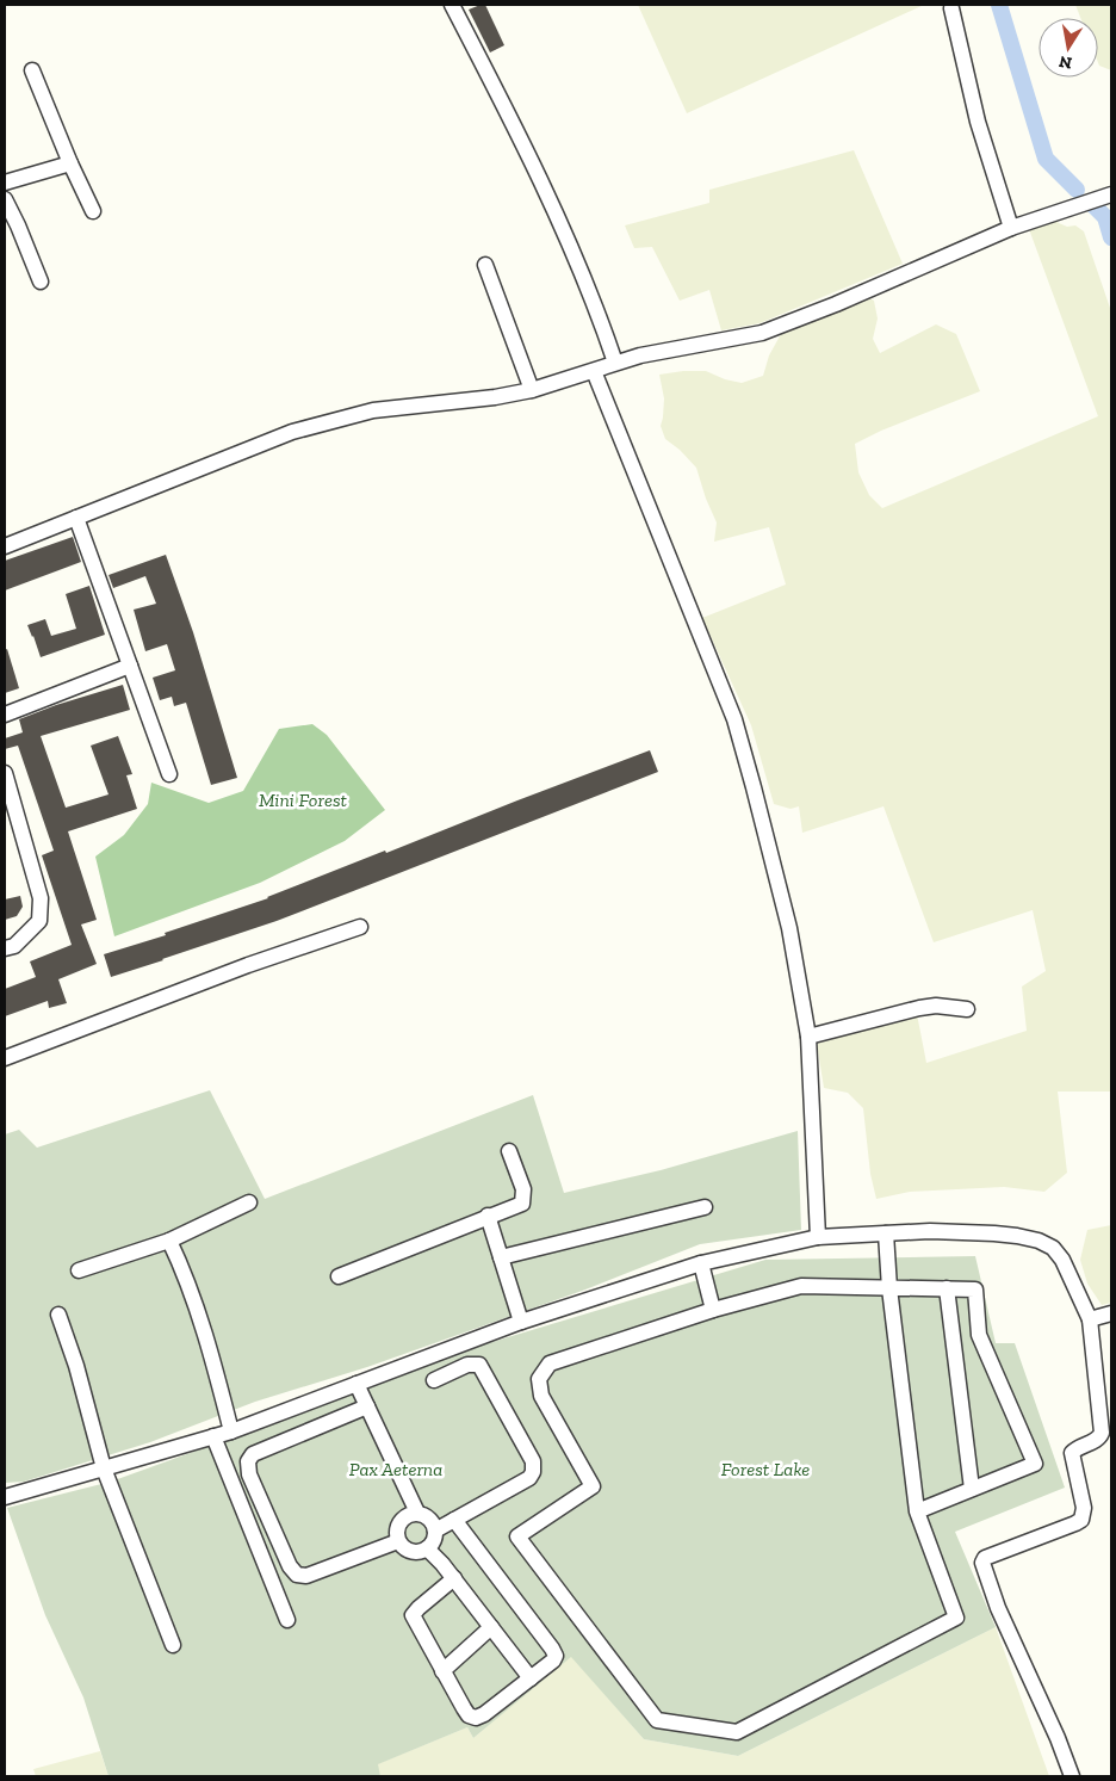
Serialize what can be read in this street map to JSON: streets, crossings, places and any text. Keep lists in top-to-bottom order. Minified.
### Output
{"parks":["Mini Forest","Pax Aeterna","Forest Lake"],"north":"bottom"}
